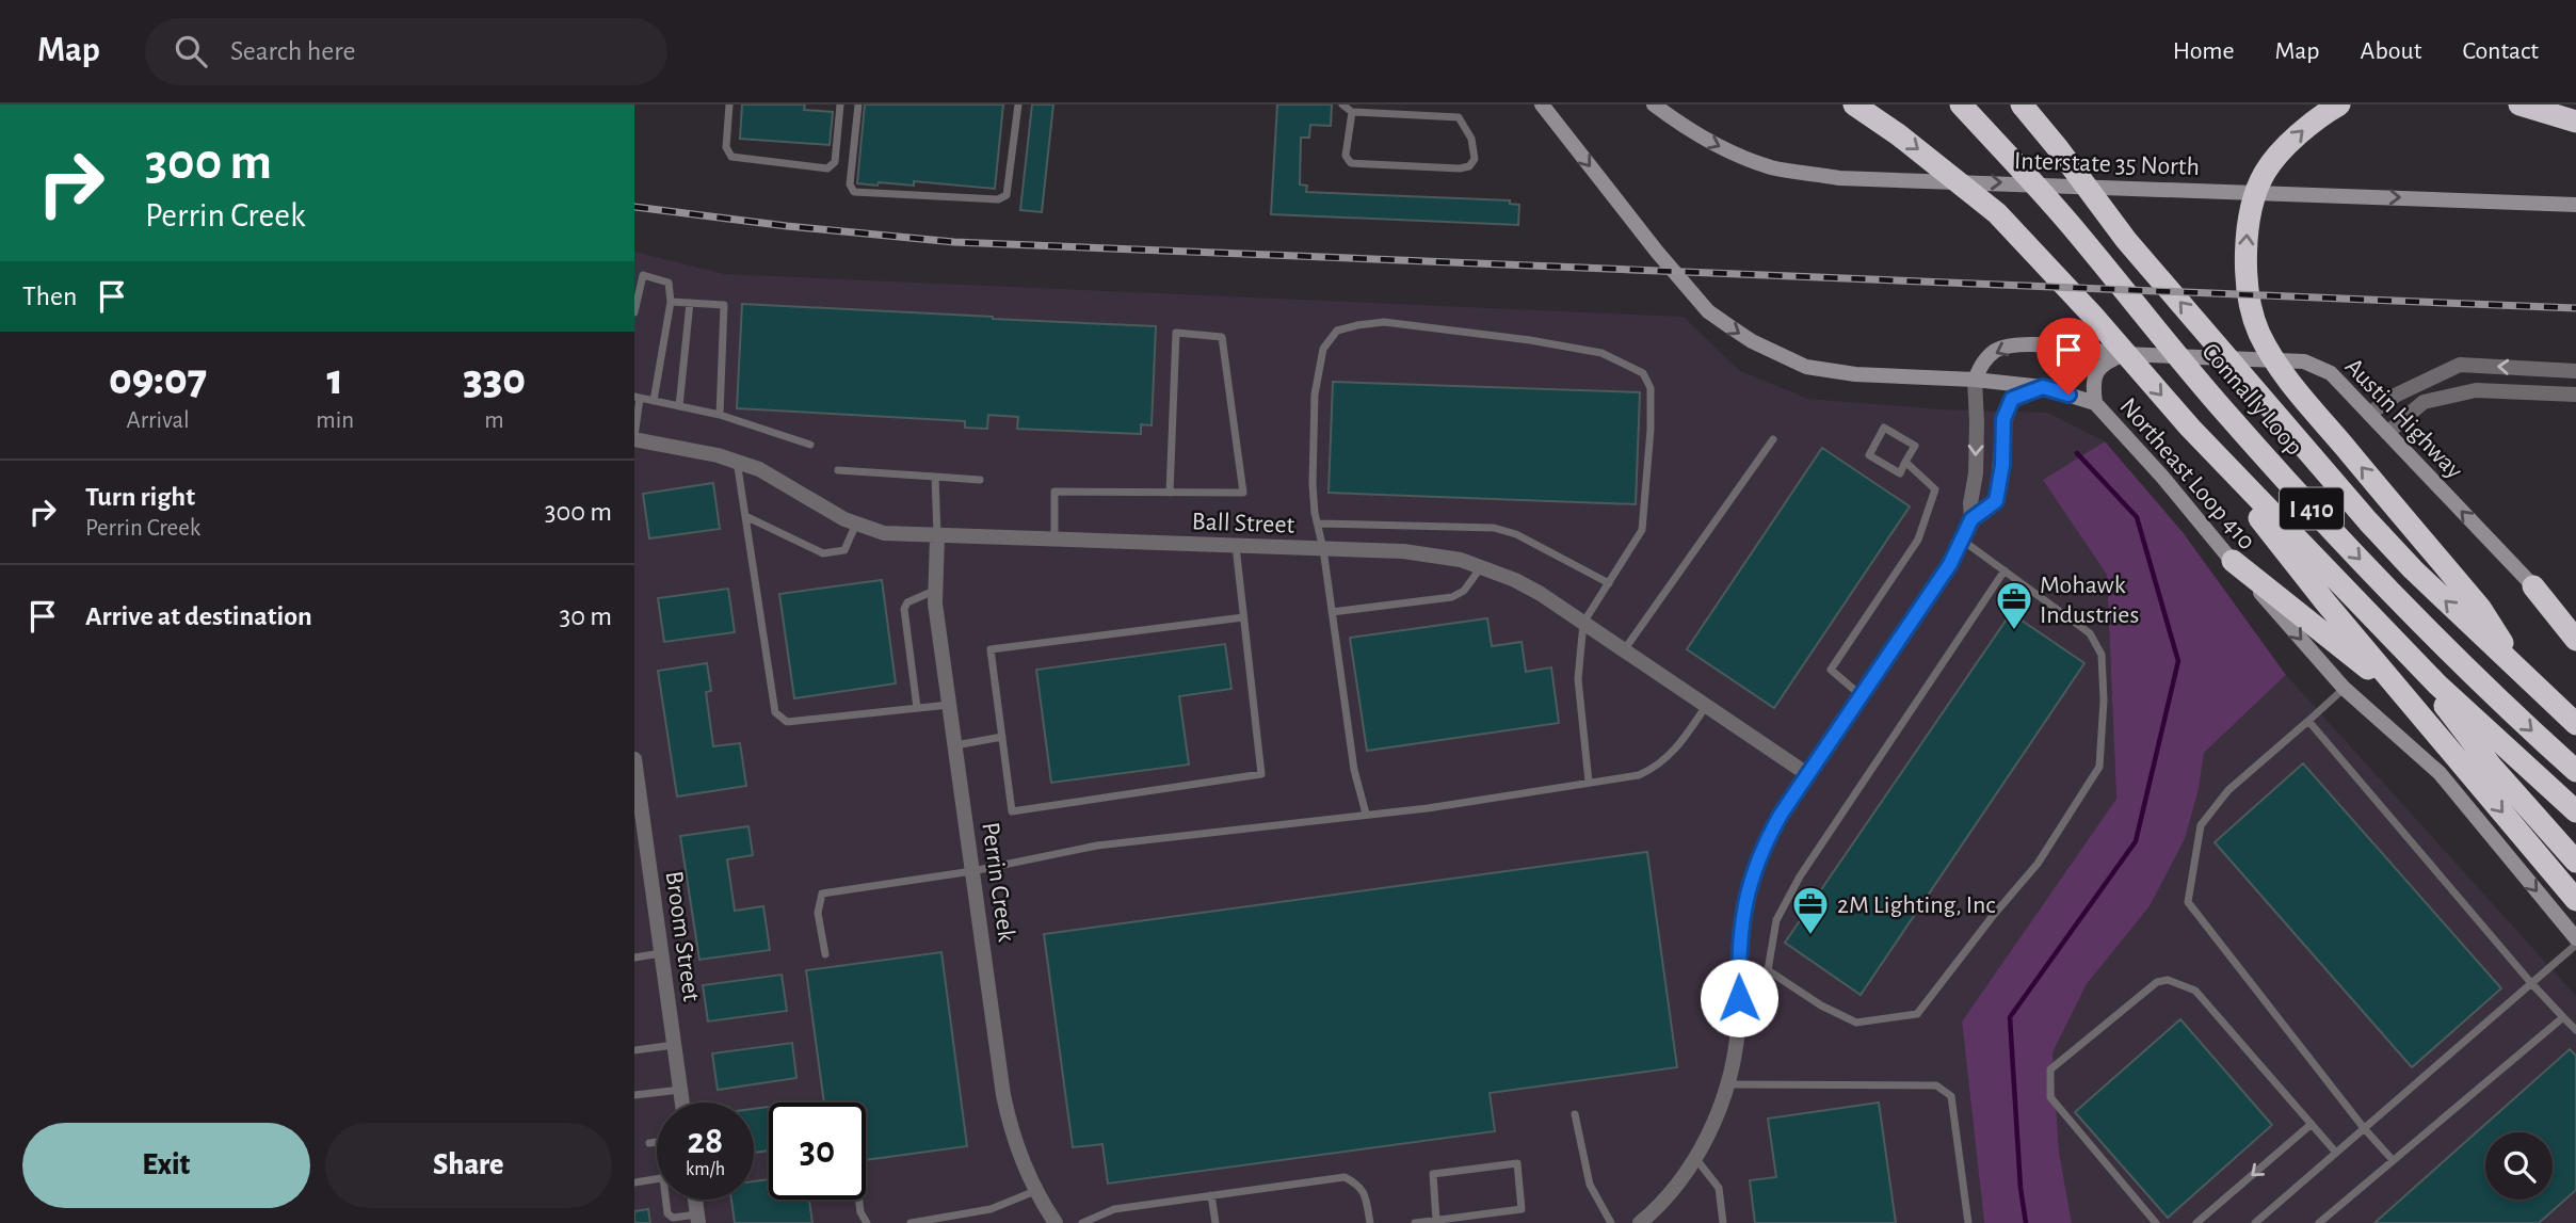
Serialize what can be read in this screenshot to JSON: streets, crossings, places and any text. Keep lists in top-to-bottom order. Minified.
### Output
{"streets":{"highway":["Connally Loop","I 410"],"main road":["Interstate 35 North","Austin Highway","Northeast Loop 410"],"street":["Ball Street","Perrin Creek","Broom Street"]},"crossings":[["Austin Highway","Northeast Loop 410"],["Ball Street","Perrin Creek"]],"one_way":["Interstate 35 North","Austin Highway","Northeast Loop 410"],"places":{"office":["Mohawk Industries","2M Lighting, Inc"]},"page":{"header":"Map","search":"Search here","nav":["Home","Map","About","Contact"],"turn":["300 m","Perrin Creek"],"then":"Then","eta":["09:07","Arrival","1","min","330","m"],"list":[{"name":"Turn right","note":"Perrin Creek","value":"300 m"},{"name":"Arrive at destination","value":"30 m"}],"speed":"28 km/h","limit":"30","buttons":["Exit","Share"]}}
